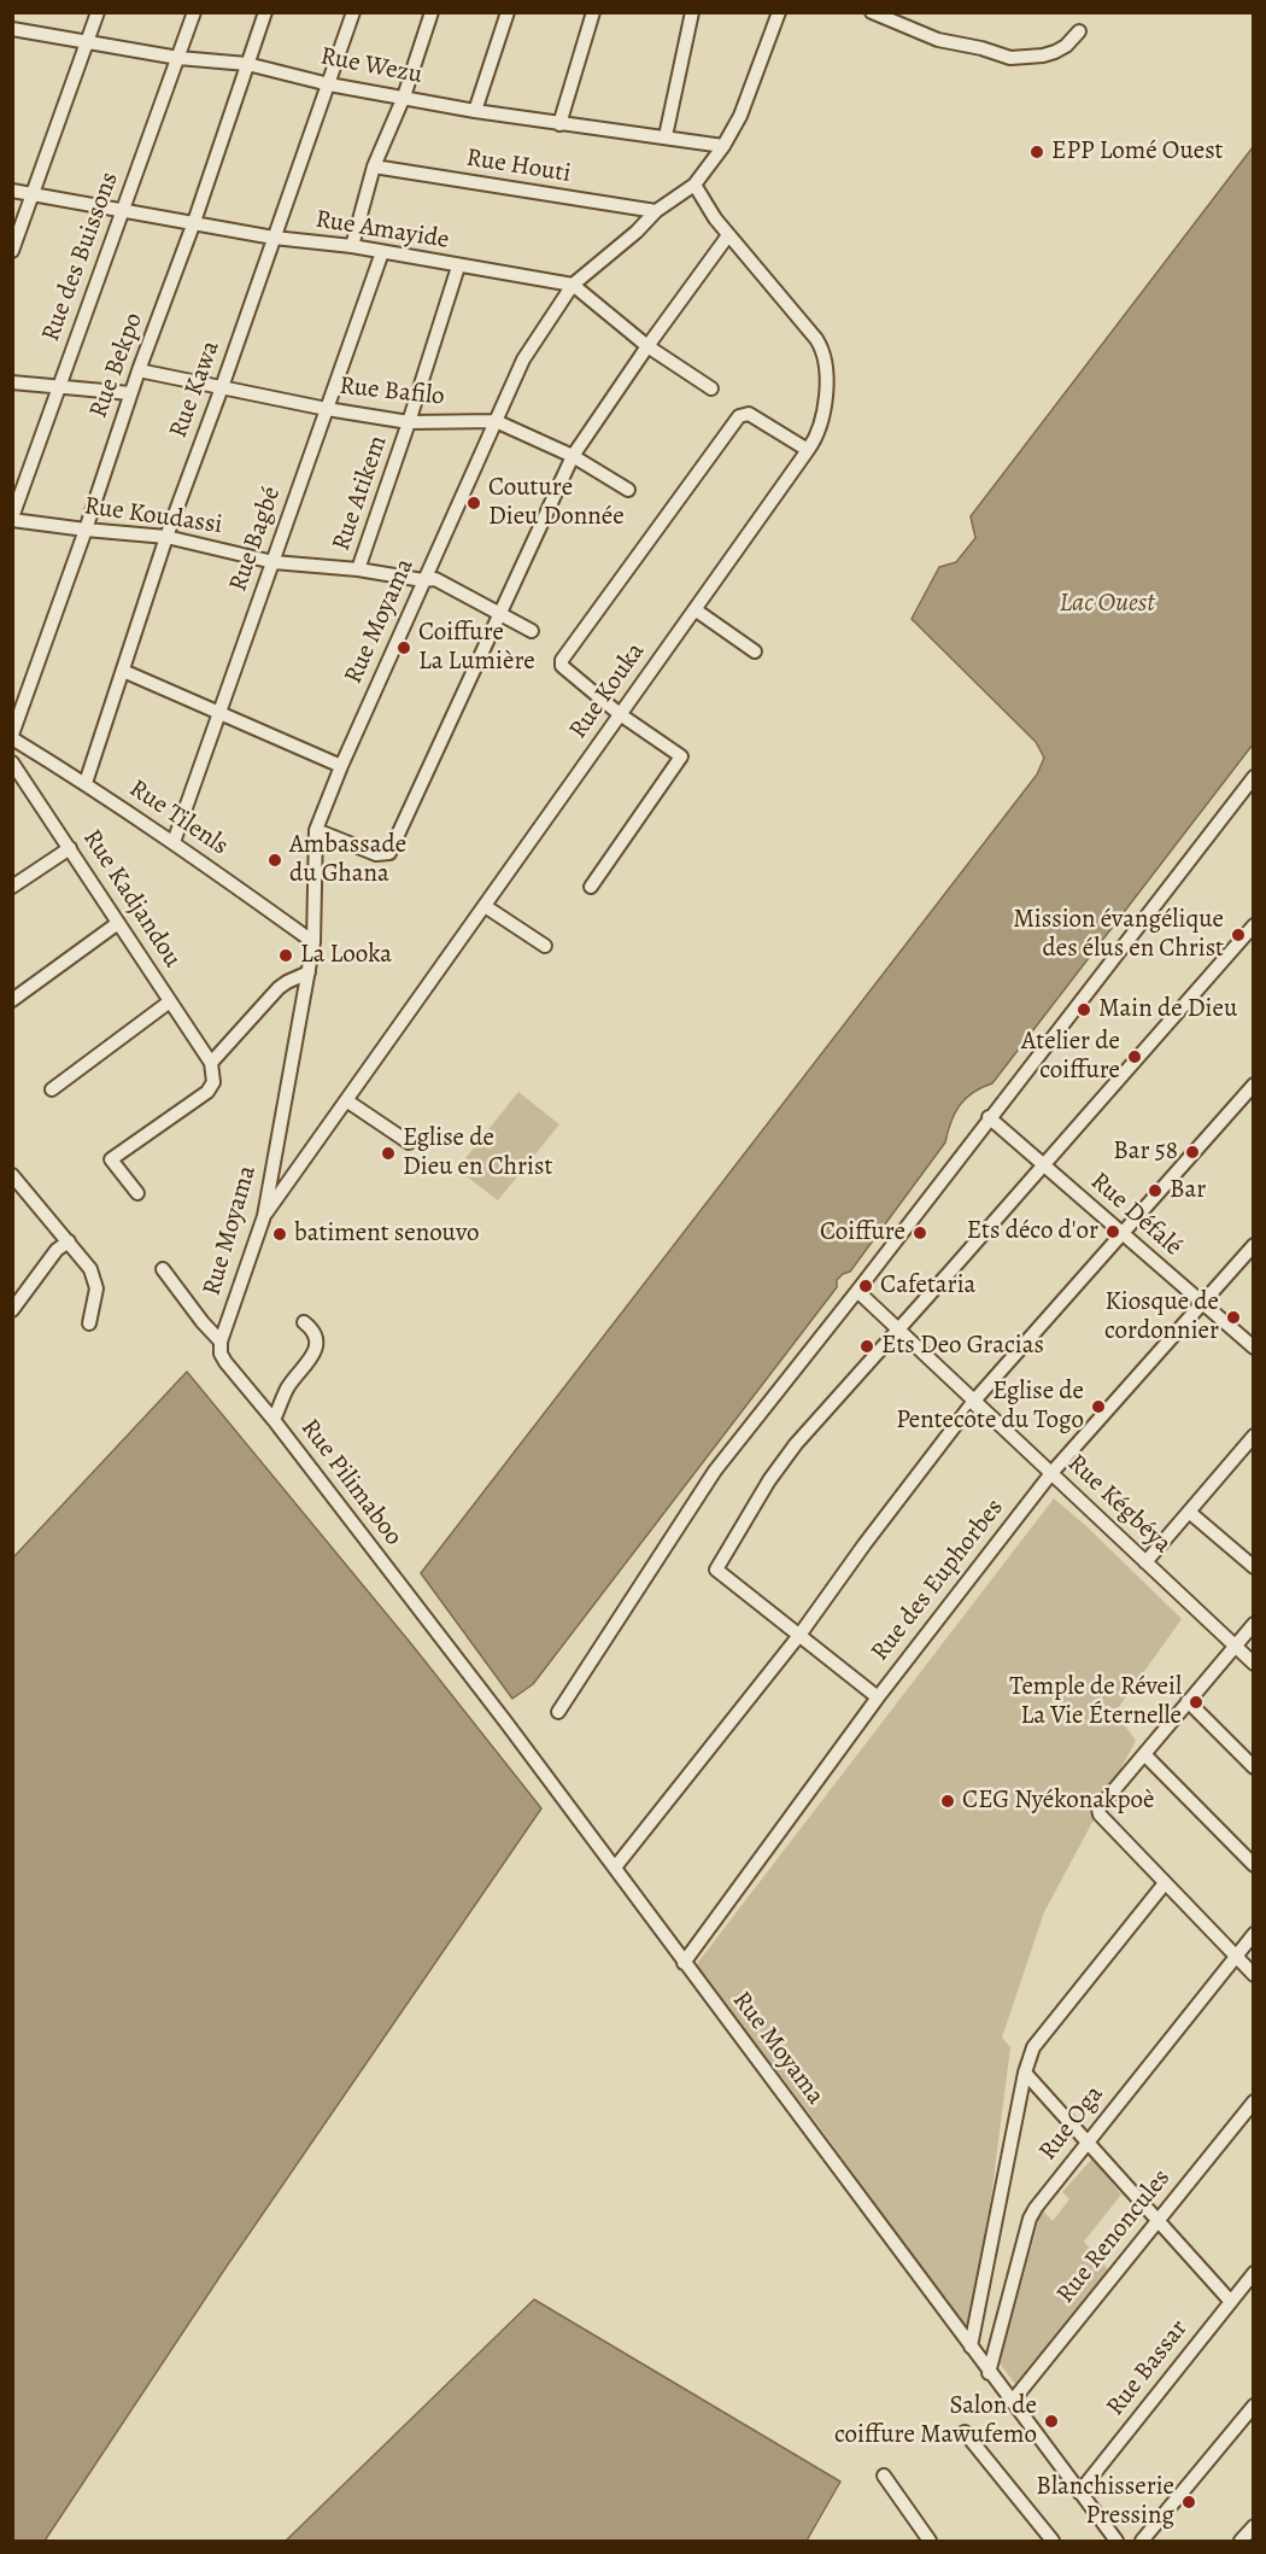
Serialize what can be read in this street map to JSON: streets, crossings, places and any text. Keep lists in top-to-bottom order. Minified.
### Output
{"streets":{"street":["Rue Wezu","Rue Houti","Rue Amayide","Rue des Buissons","Rue Bekpo","Rue Kawa","Rue Bafilo","Rue Atikem","Rue Koudassi","Rue Bagbé","Rue Moyama","Rue Kouka","Rue Tilenls","Rue Kadjandou","Rue Défalé","Rue Pilimaboo","Rue Kégbéya","Rue des Euphorbes","Rue Oga","Rue Renoncules","Rue Bassar"]},"crossings":[["Rue Wezu","Rue des Buissons"],["Rue Wezu","Rue Bekpo"],["Rue Wezu","Rue Kawa"],["Rue Wezu","Rue Moyama"],["Rue Houti","Rue Moyama"],["Rue Amayide","Rue des Buissons"],["Rue Amayide","Rue Bekpo"],["Rue Amayide","Rue Kawa"],["Rue Amayide","Rue Atikem"],["Rue Amayide","Rue Bagbé"],["Rue Amayide","Rue Moyama"],["Rue des Buissons","Rue Koudassi"],["Rue Bekpo","Rue Bafilo"],["Rue Bekpo","Rue Koudassi"],["Rue Bekpo","Rue Tilenls"],["Rue Kawa","Rue Bafilo"],["Rue Kawa","Rue Koudassi"],["Rue Kawa","Rue Tilenls"],["Rue Bafilo","Rue Atikem"],["Rue Bafilo","Rue Bagbé"],["Rue Bafilo","Rue Moyama"],["Rue Atikem","Rue Koudassi"],["Rue Koudassi","Rue Bagbé"],["Rue Koudassi","Rue Moyama"],["Rue Bagbé","Rue Tilenls"],["Rue Moyama","Rue Kouka"],["Rue Moyama","Rue Tilenls"],["Rue Moyama","Rue Pilimaboo"],["Rue Moyama","Rue des Euphorbes"],["Rue Moyama","Rue Oga"],["Rue Moyama","Rue Renoncules"],["Rue Moyama","Rue Bassar"],["Rue Défalé","Rue des Euphorbes"],["Rue Kégbéya","Rue des Euphorbes"]],"water":["Lac Ouest"],"places":["EPP Lomé Ouest","Couture Dieu Donnée","Coiffure La Lumière","Ambassade du Ghana","Mission évangélique des élus en Christ","La Looka","Main de Dieu","Atelier de coiffure","Bar 58","Eglise de Dieu en Christ","Bar","Ets déco d'or","Coiffure","batiment senouvo","Cafetaria","Kiosque de cordonnier","Ets Deo Gracias","Eglise de Pentecôte du Togo","Temple de Réveil La Vie Éternelle","CEG Nyékonakpoè","Salon de coiffure Mawufemo","Blanchisserie Pressing"]}
